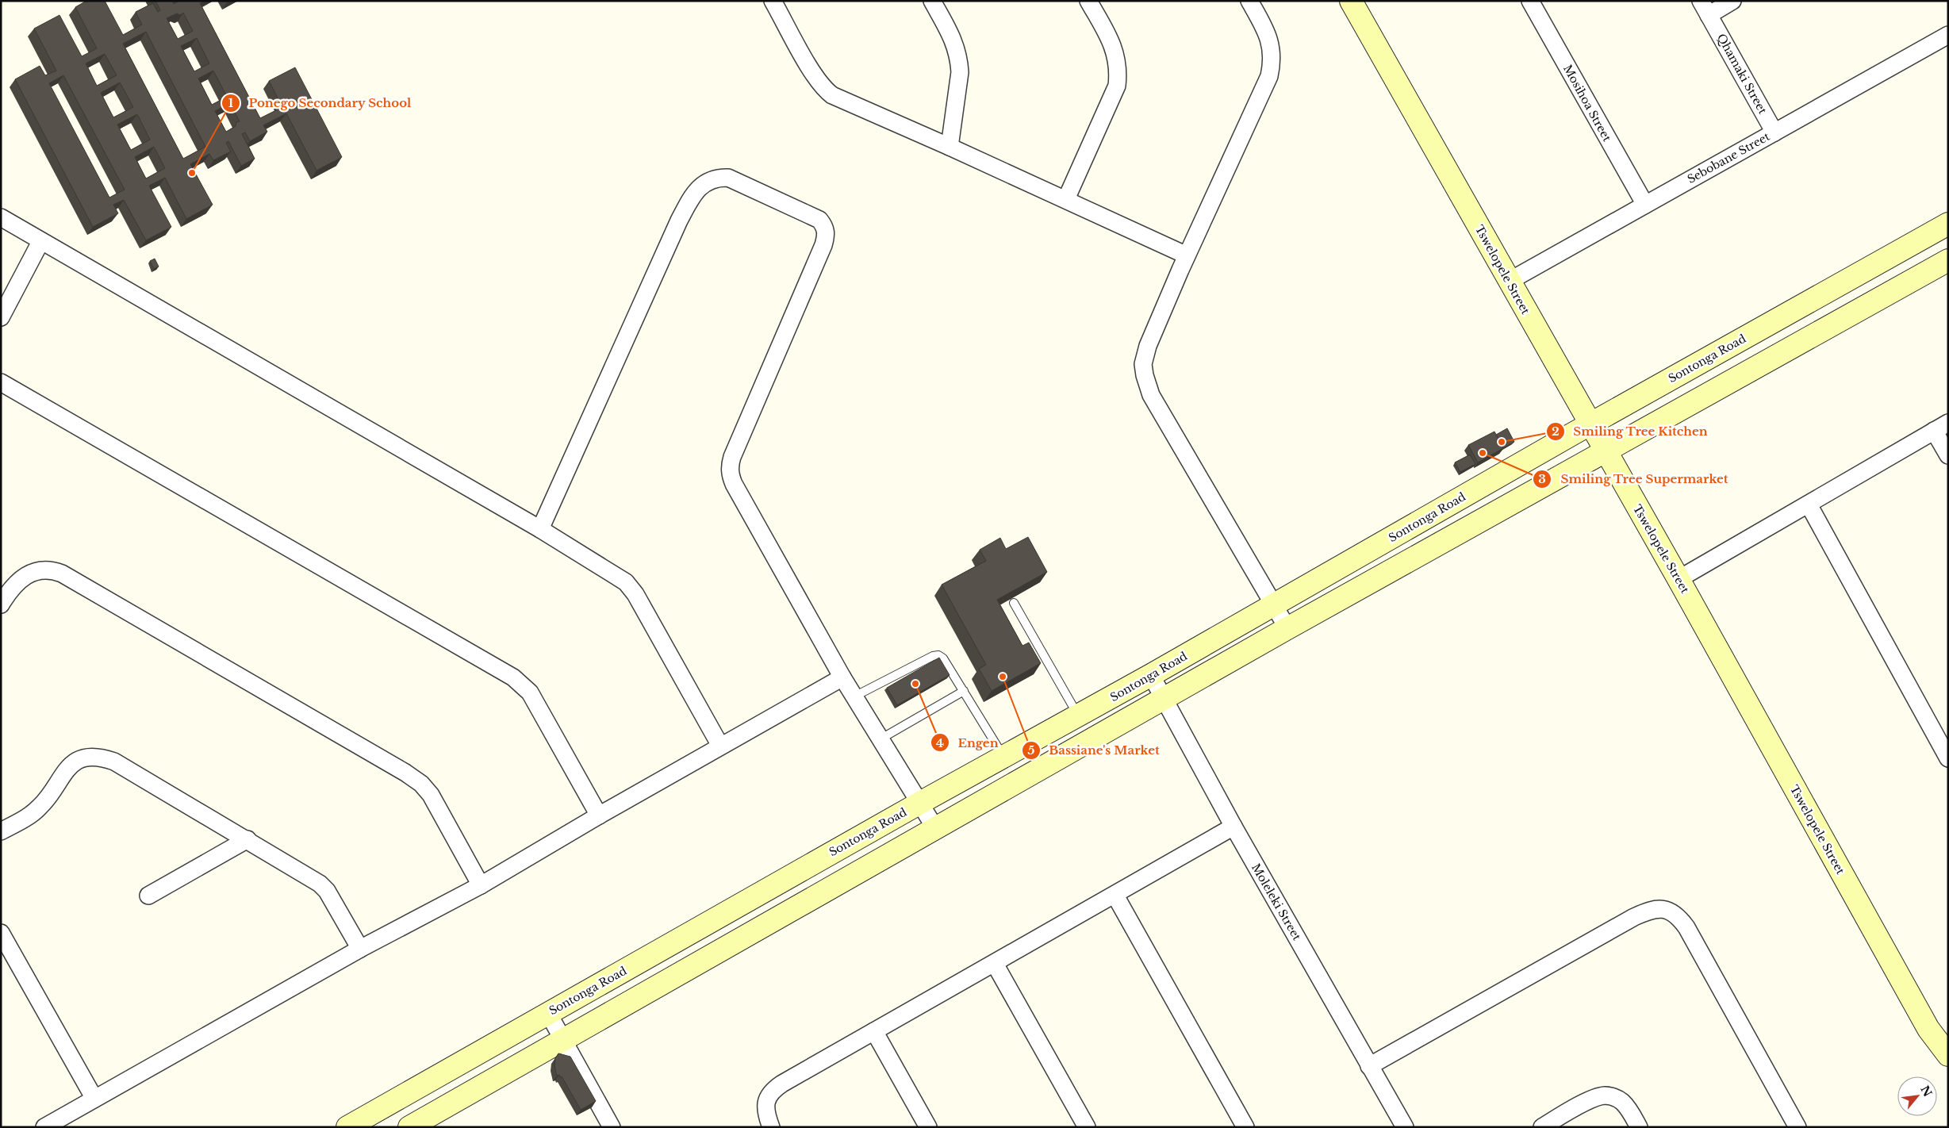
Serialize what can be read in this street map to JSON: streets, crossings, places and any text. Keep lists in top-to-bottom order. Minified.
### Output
{"streets":{"main road":["Tswelopele Street","Sontonga Road"],"street":["Qhamaki Street","Mosihoa Street","Sebobane Street","Moleleki Street"]},"crossings":[["Qhamaki Street","Sebobane Street"],["Mosihoa Street","Sebobane Street"],["Sebobane Street","Tswelopele Street"],["Tswelopele Street","Sontonga Road"],["Sontonga Road","Moleleki Street"]],"places":["Ponego Secondary School","Smiling Tree Kitchen","Smiling Tree Supermarket","Bassiane's Market","Engen"],"north":"top right"}
